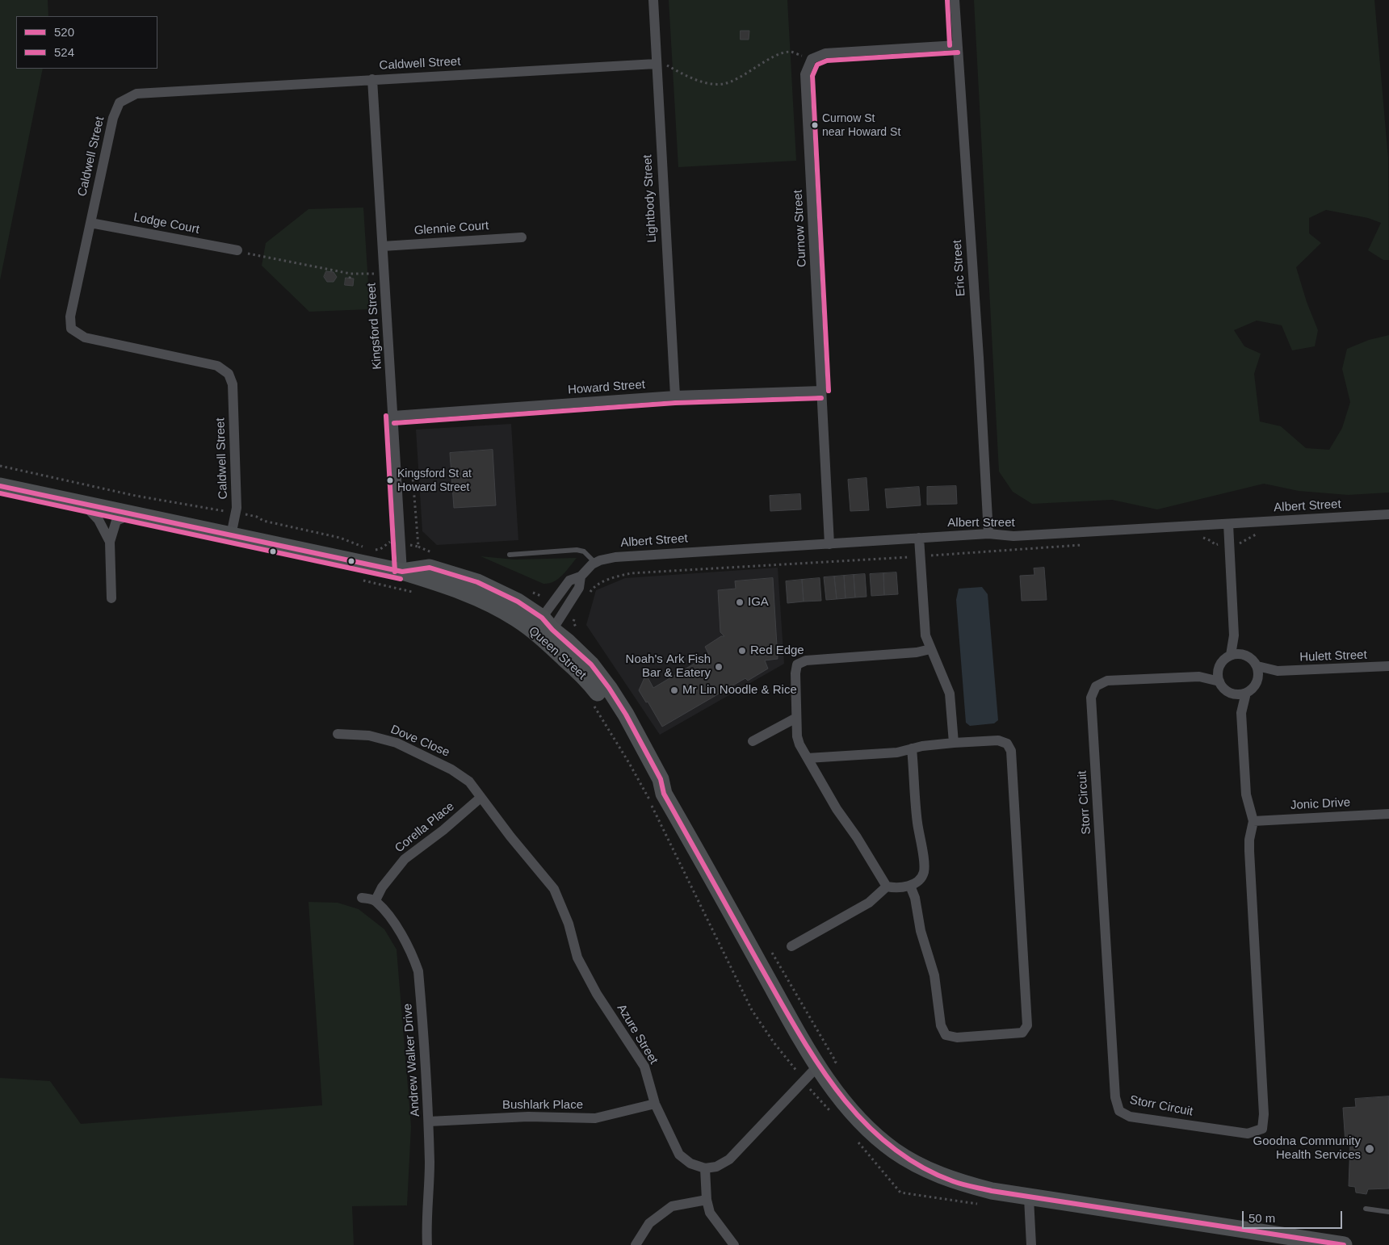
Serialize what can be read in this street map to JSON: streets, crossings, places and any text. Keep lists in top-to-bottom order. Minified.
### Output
{"streets":{"main road":["Queen Street"],"street":["Caldwell Street","Lightbody Street","Lodge Court","Glennie Court","Curnow Street","Eric Street","Kingsford Street","Howard Street","Albert Street","Hulett Street","Dove Close","Storr Circuit","Jonic Drive","Corella Place","Azure Street","Andrew Walker Drive","Bushlark Place"]},"crossings":[["Caldwell Street","Lightbody Street"],["Caldwell Street","Lodge Court"],["Caldwell Street","Kingsford Street"],["Caldwell Street","Queen Street"],["Lightbody Street","Howard Street"],["Glennie Court","Kingsford Street"],["Curnow Street","Howard Street"],["Curnow Street","Albert Street"],["Eric Street","Albert Street"],["Kingsford Street","Howard Street"],["Kingsford Street","Queen Street"],["Albert Street","Queen Street"],["Dove Close","Corella Place"],["Dove Close","Azure Street"],["Storr Circuit","Jonic Drive"],["Corella Place","Azure Street"],["Corella Place","Andrew Walker Drive"],["Azure Street","Bushlark Place"],["Andrew Walker Drive","Bushlark Place"]],"places":["Curnow St near Howard St","Kingsford St at Howard Street","IGA","Red Edge","Noah's Ark Fish Bar & Eatery","Mr Lin Noodle & Rice","Goodna Community Health Services"],"lines":["transit line 524","transit line 520"],"legend":["520","524"],"scale_bar":"50 m"}
